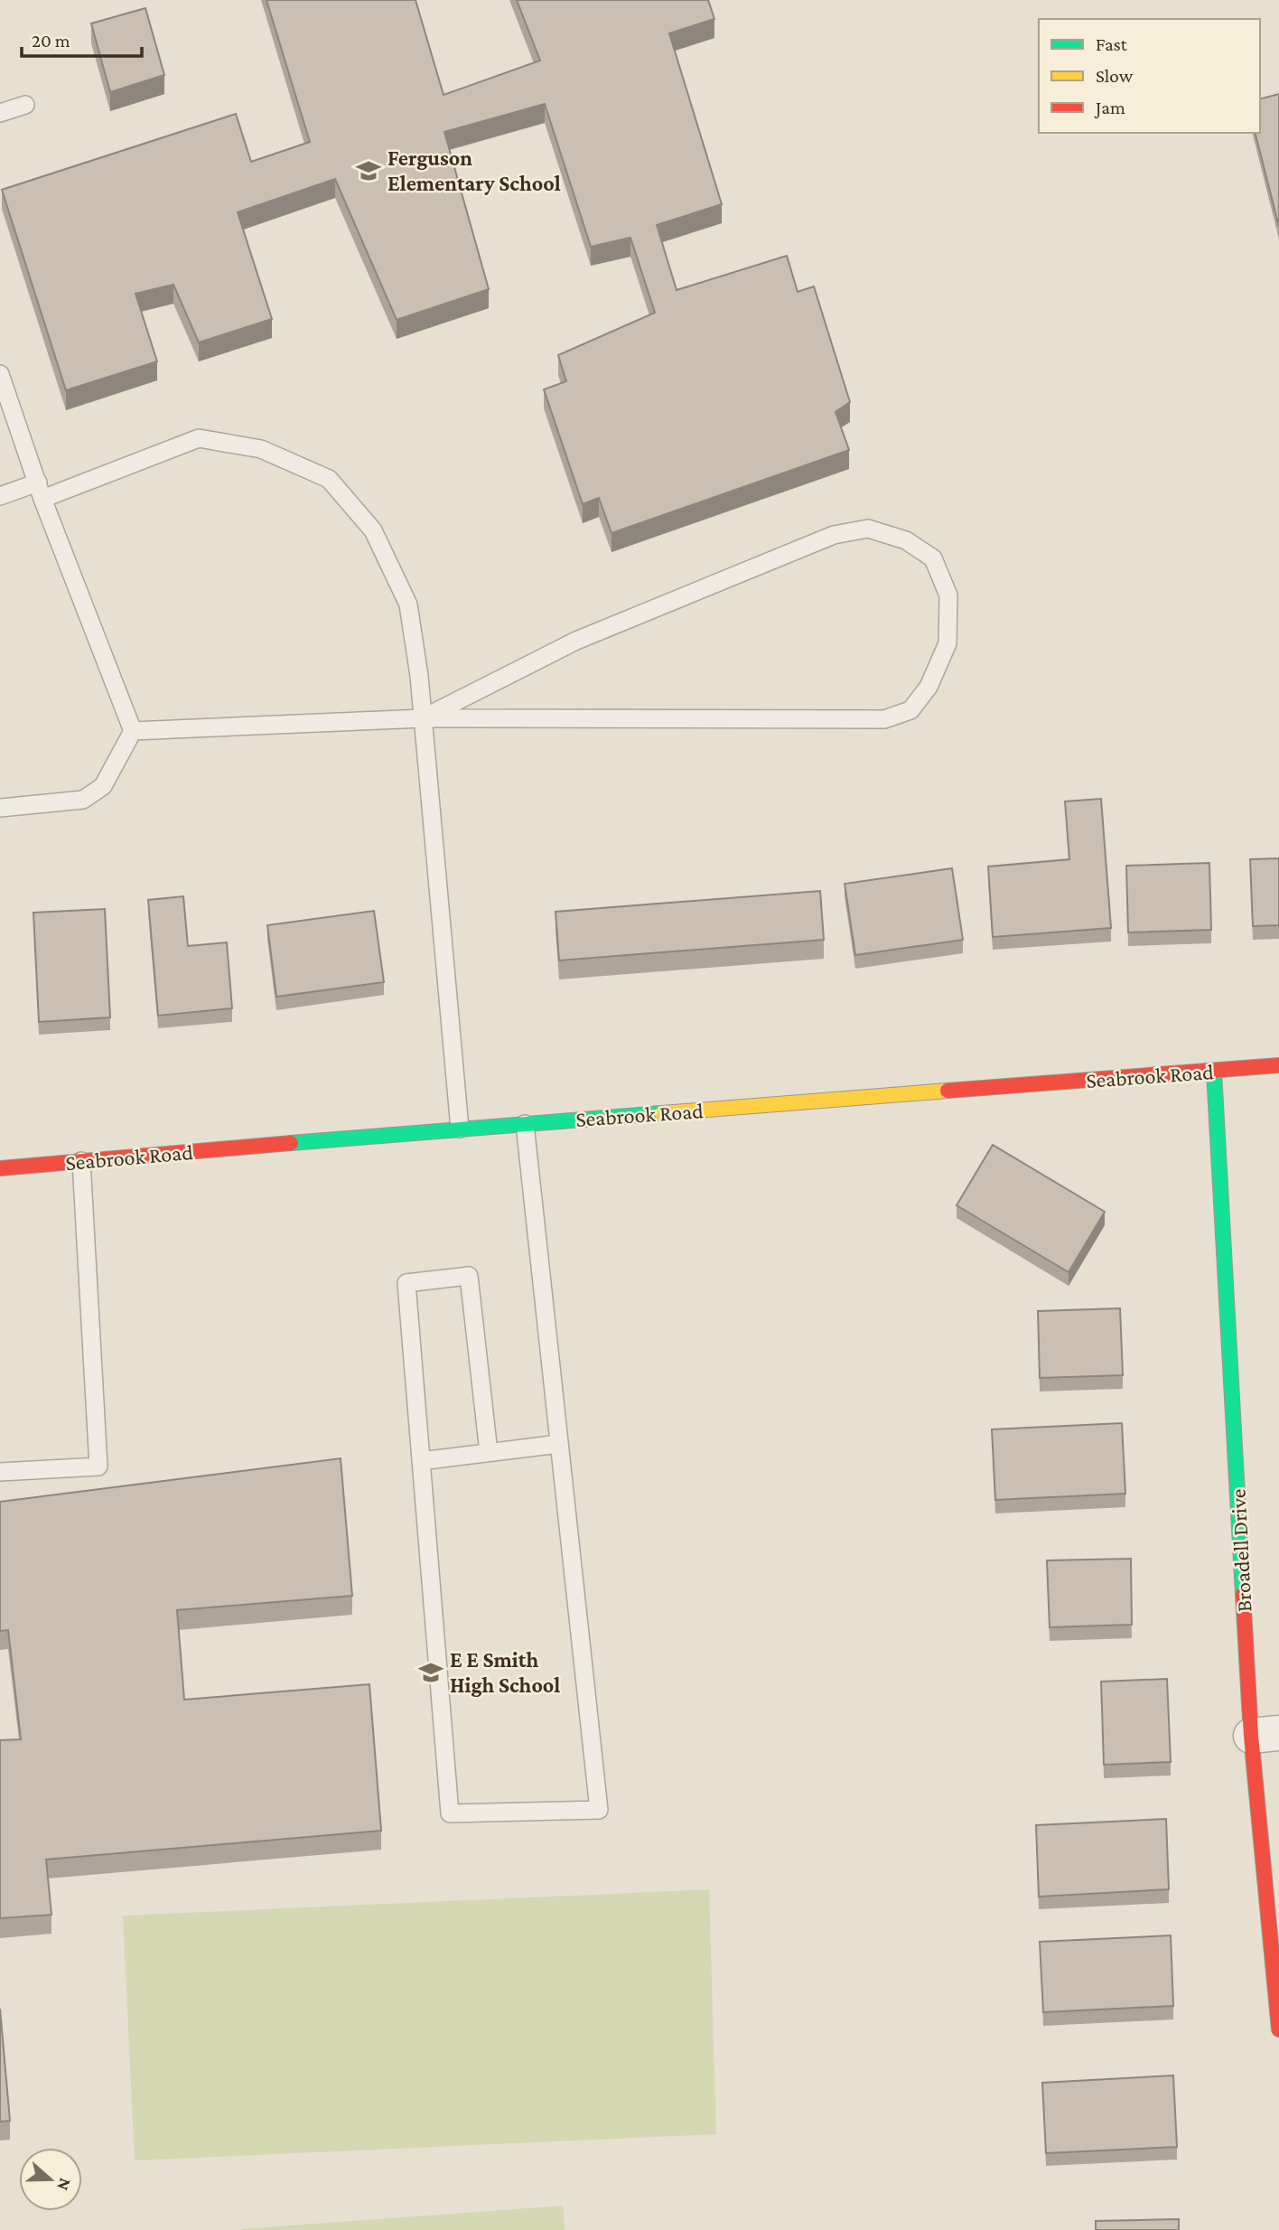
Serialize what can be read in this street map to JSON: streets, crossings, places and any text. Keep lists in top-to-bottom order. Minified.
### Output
{"streets":{"street":["Seabrook Road","Broadell Drive"]},"crossings":[["Seabrook Road","Broadell Drive"]],"places":{"school or university":["Ferguson Elementary School","E E Smith High School"]},"legend":["Fast","Slow","Jam"],"scale_bar":"20 m","north":"right"}
